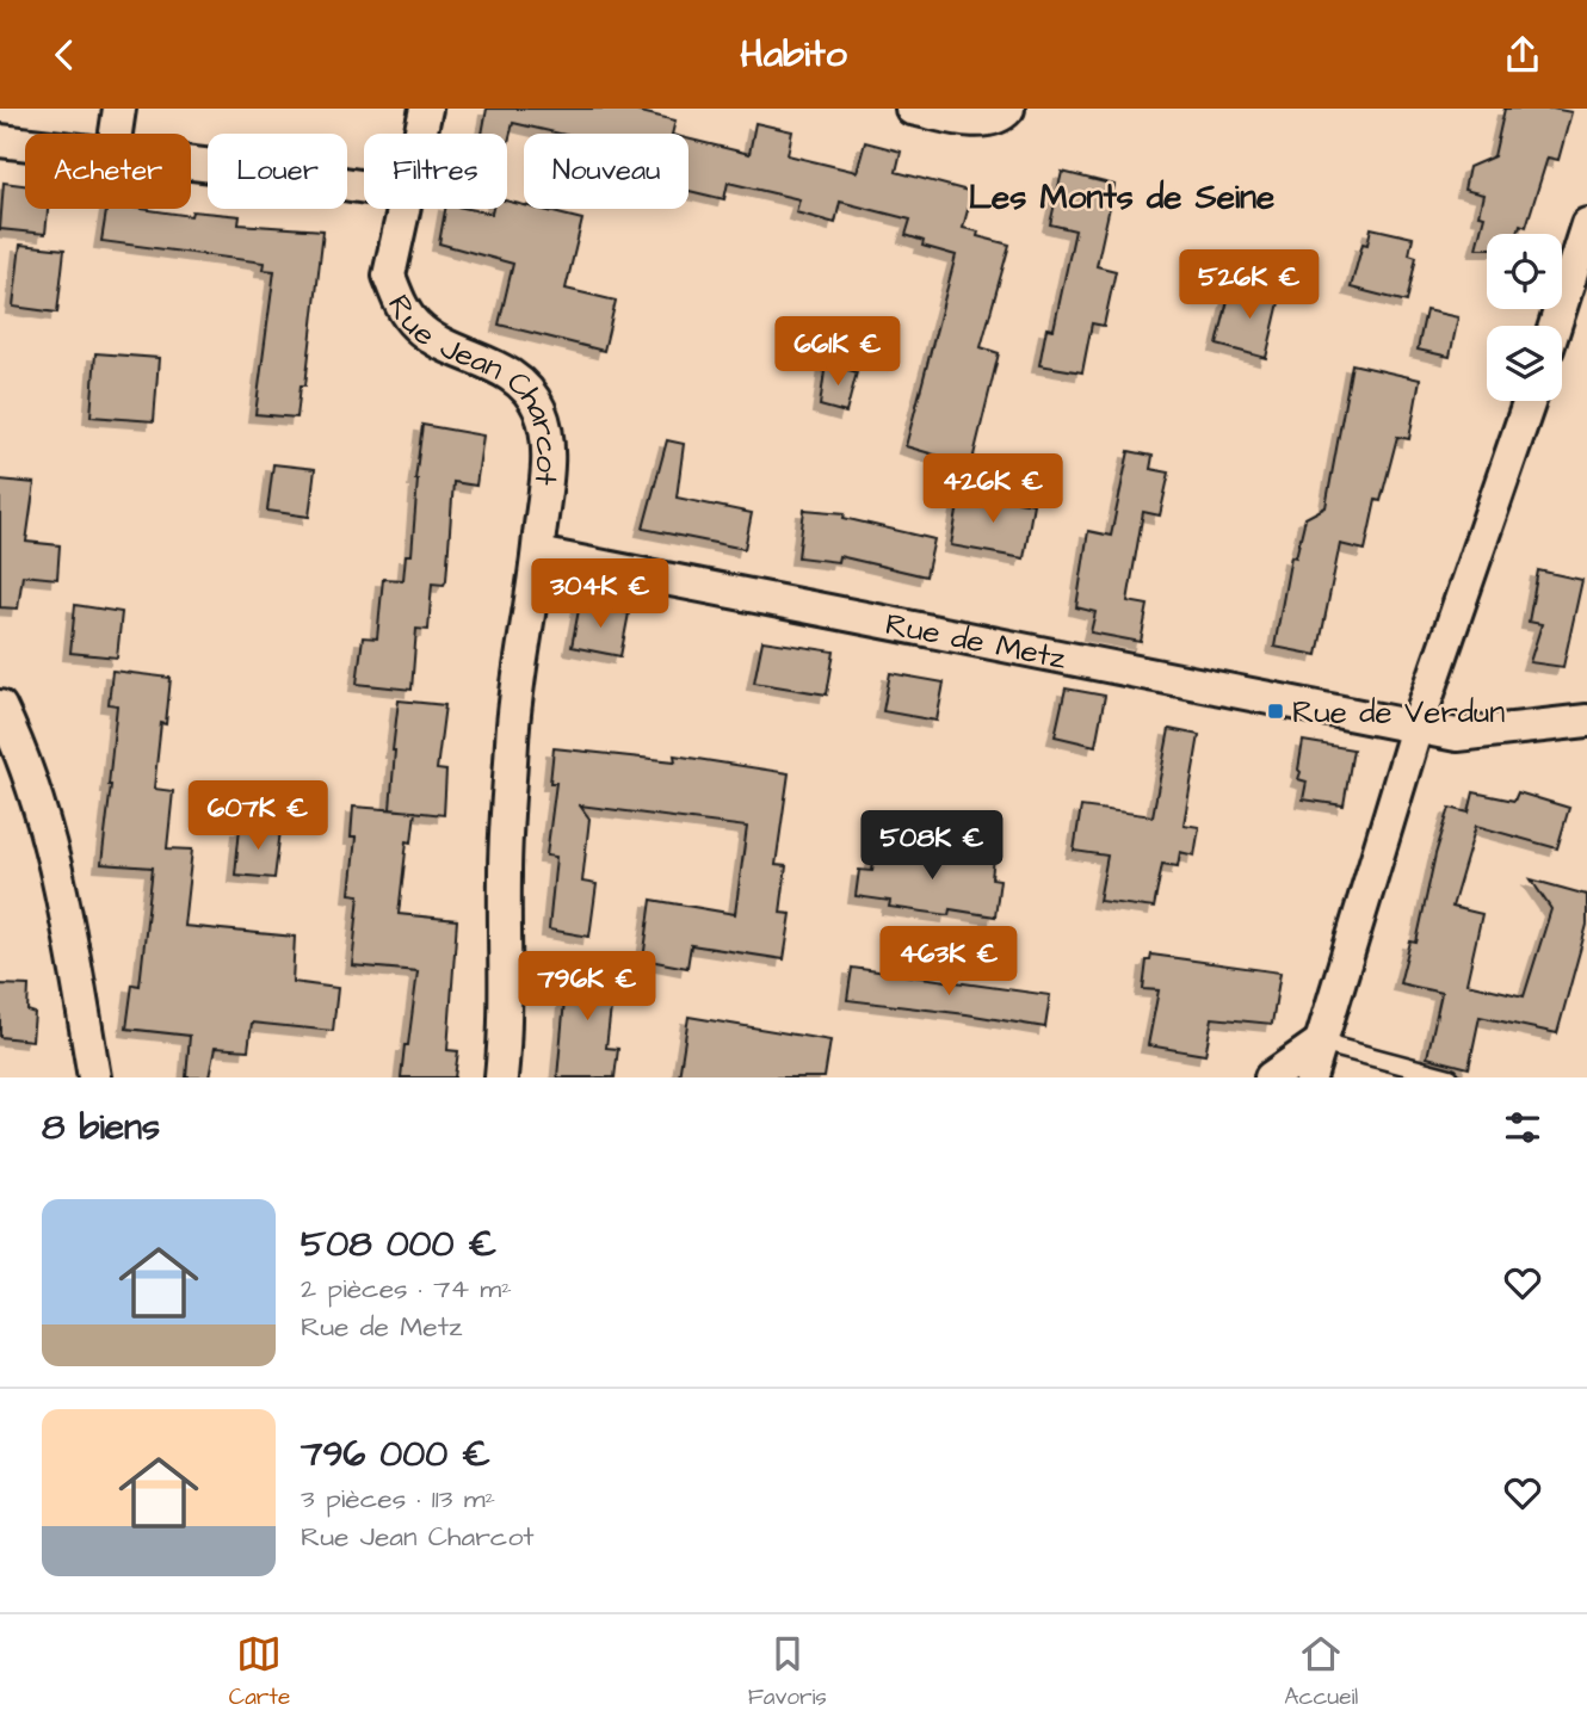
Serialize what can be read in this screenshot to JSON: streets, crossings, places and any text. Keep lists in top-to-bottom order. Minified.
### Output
{"streets":{"street":["Rue Jean Charcot","Rue de Metz"]},"crossings":[["Rue Jean Charcot","Rue de Metz"]],"districts":["Les Monts de Seine"],"places":{"transit":["Rue de Verdun"]},"page":{"header":"Habito","chip":["Acheter","Louer","Filtres","Nouveau"],"price":["526K €","661K €","426K €","304K €","607K €","508K €","463K €","796K €"],"heading":"8 biens","list":[{"name":"508 000 €","note":"2 pièces · 74 m² · Rue de Metz"},{"name":"796 000 €","note":"3 pièces · 113 m² · Rue Jean Charcot"}],"tabs":["Carte","Favoris","Accueil"]}}
